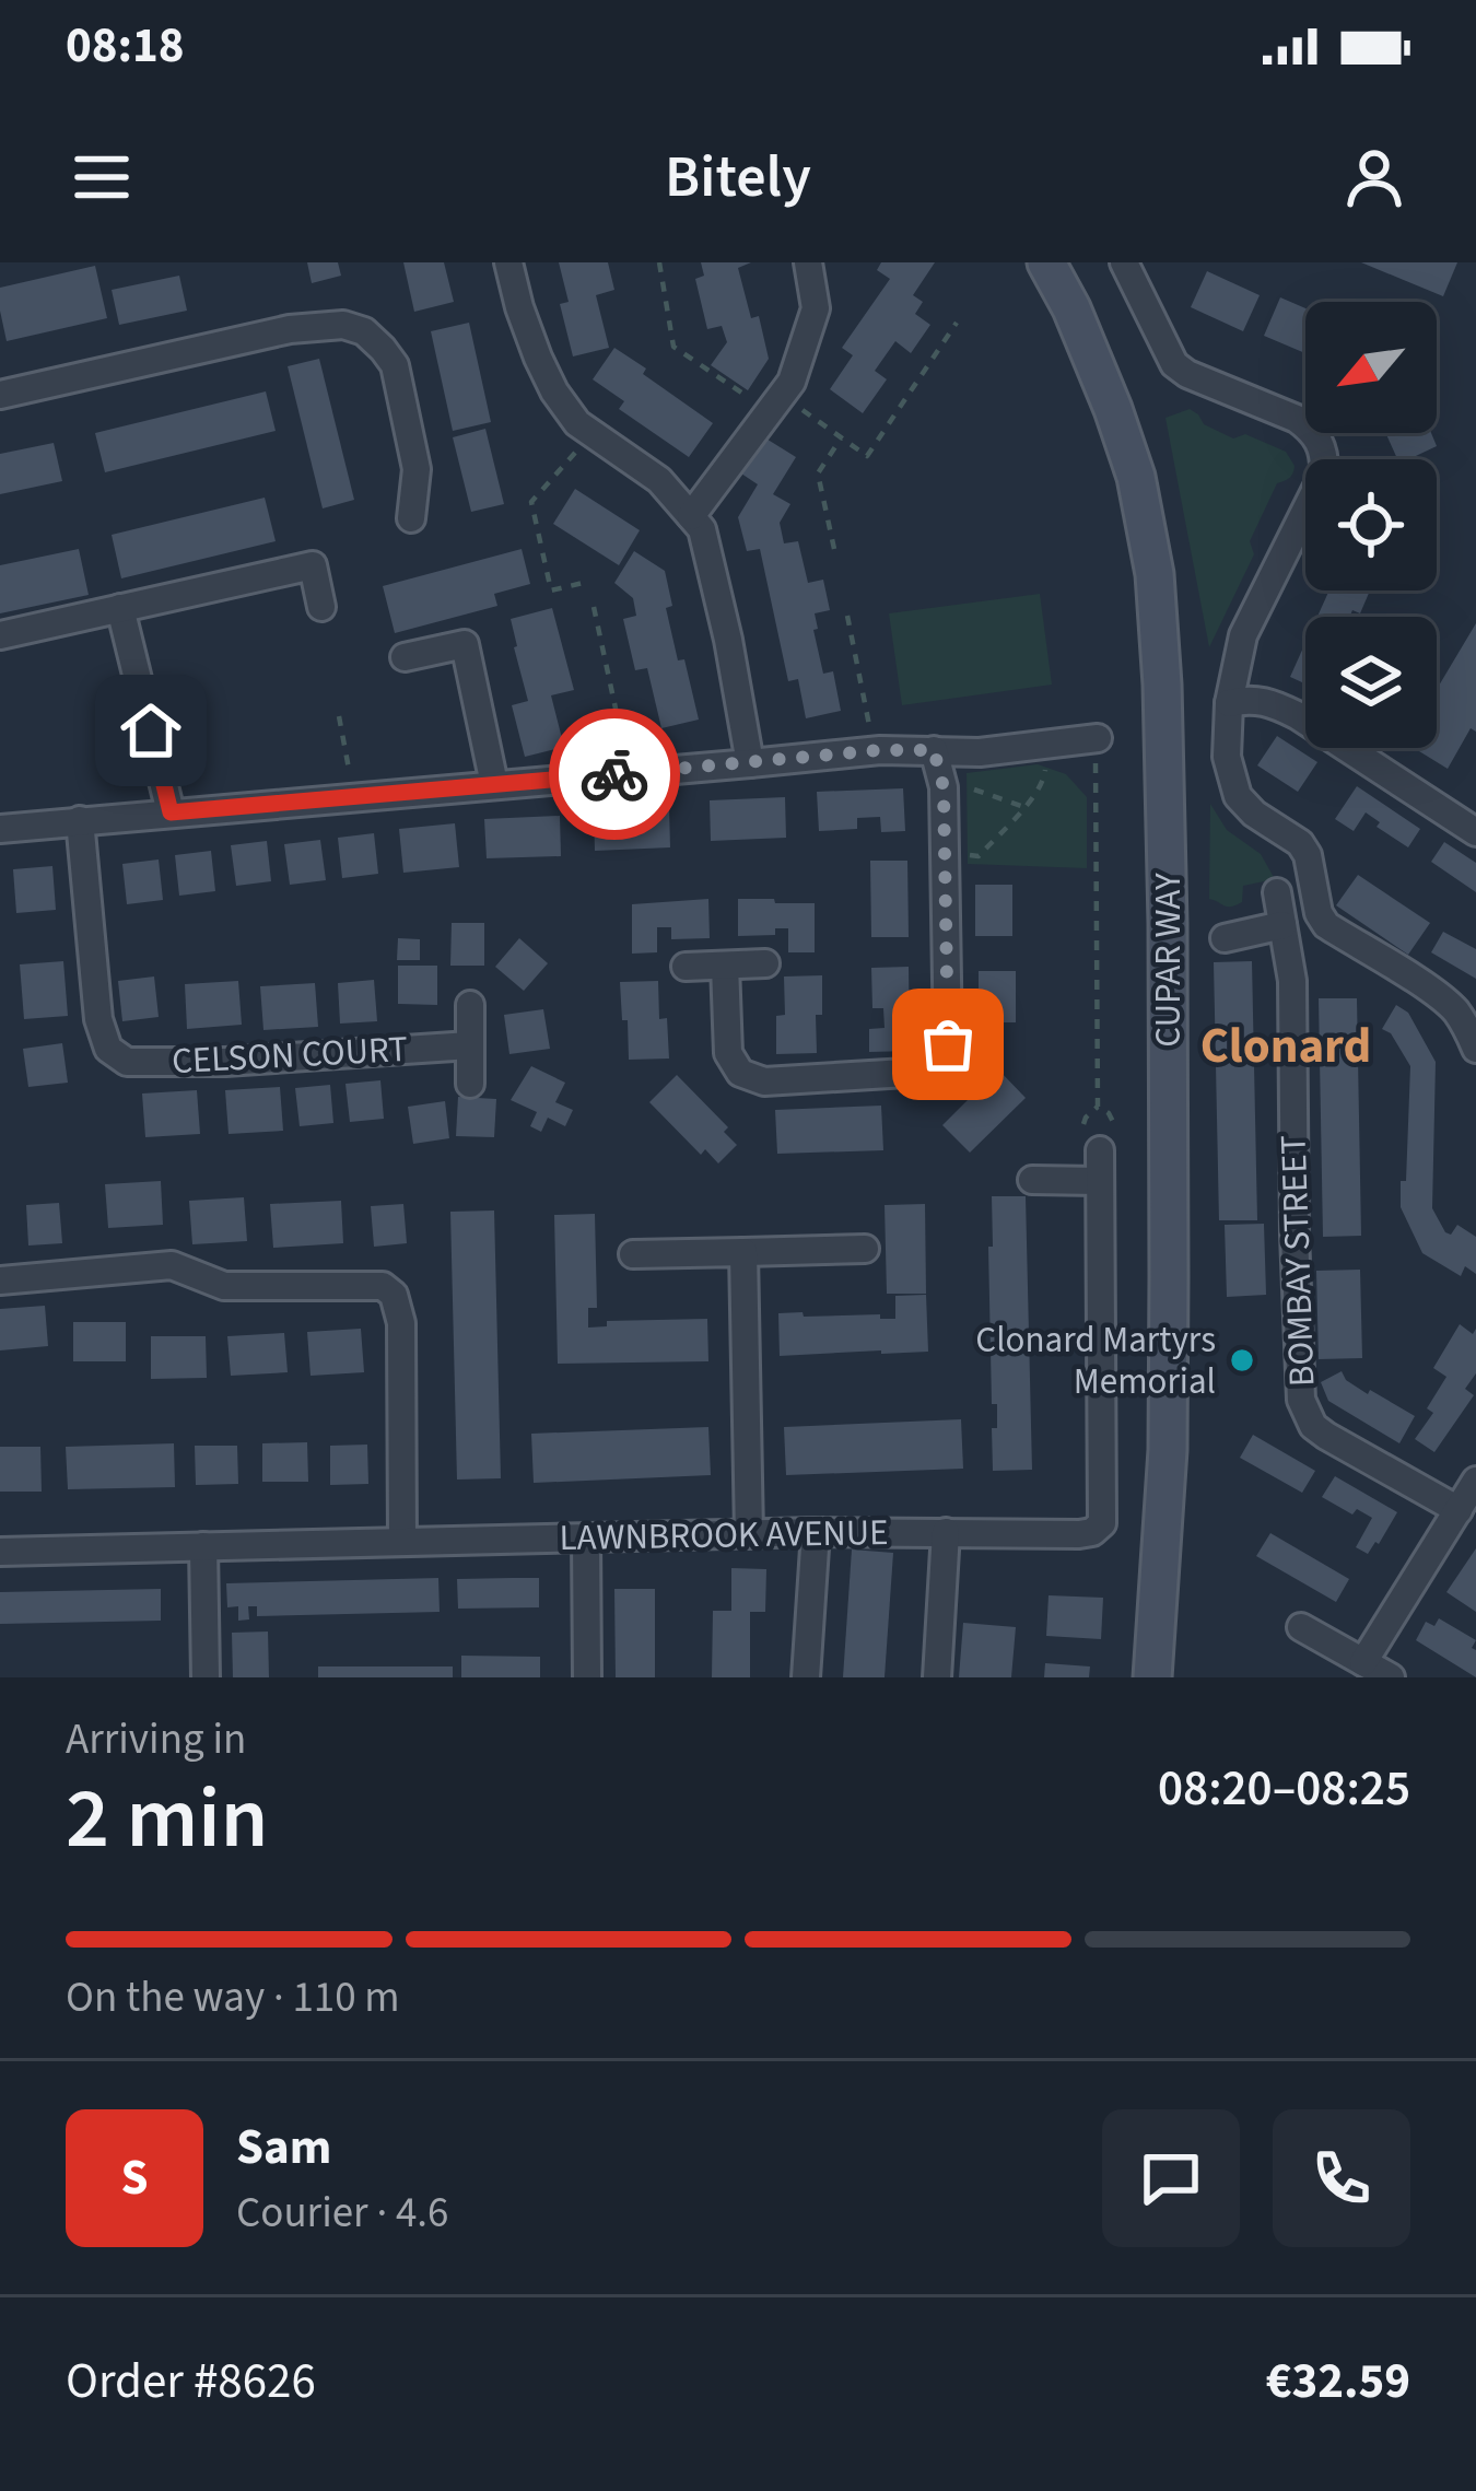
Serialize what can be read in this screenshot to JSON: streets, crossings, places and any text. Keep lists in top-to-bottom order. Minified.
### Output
{"streets":{"street":["CUPAR WAY","CELSON COURT","BOMBAY STREET","LAWNBROOK AVENUE"]},"districts":["Clonard"],"places":["Clonard Martyrs Memorial"],"north":"bottom left","page":{"status":"08:18","header":"Bitely","heading":["2 min","Arriving in","08:20–08:25"],"panel":["Sam","Courier · 4.6","Order #8626","€32.59"],"bar":"On the way · 110 m","round":"S"}}
